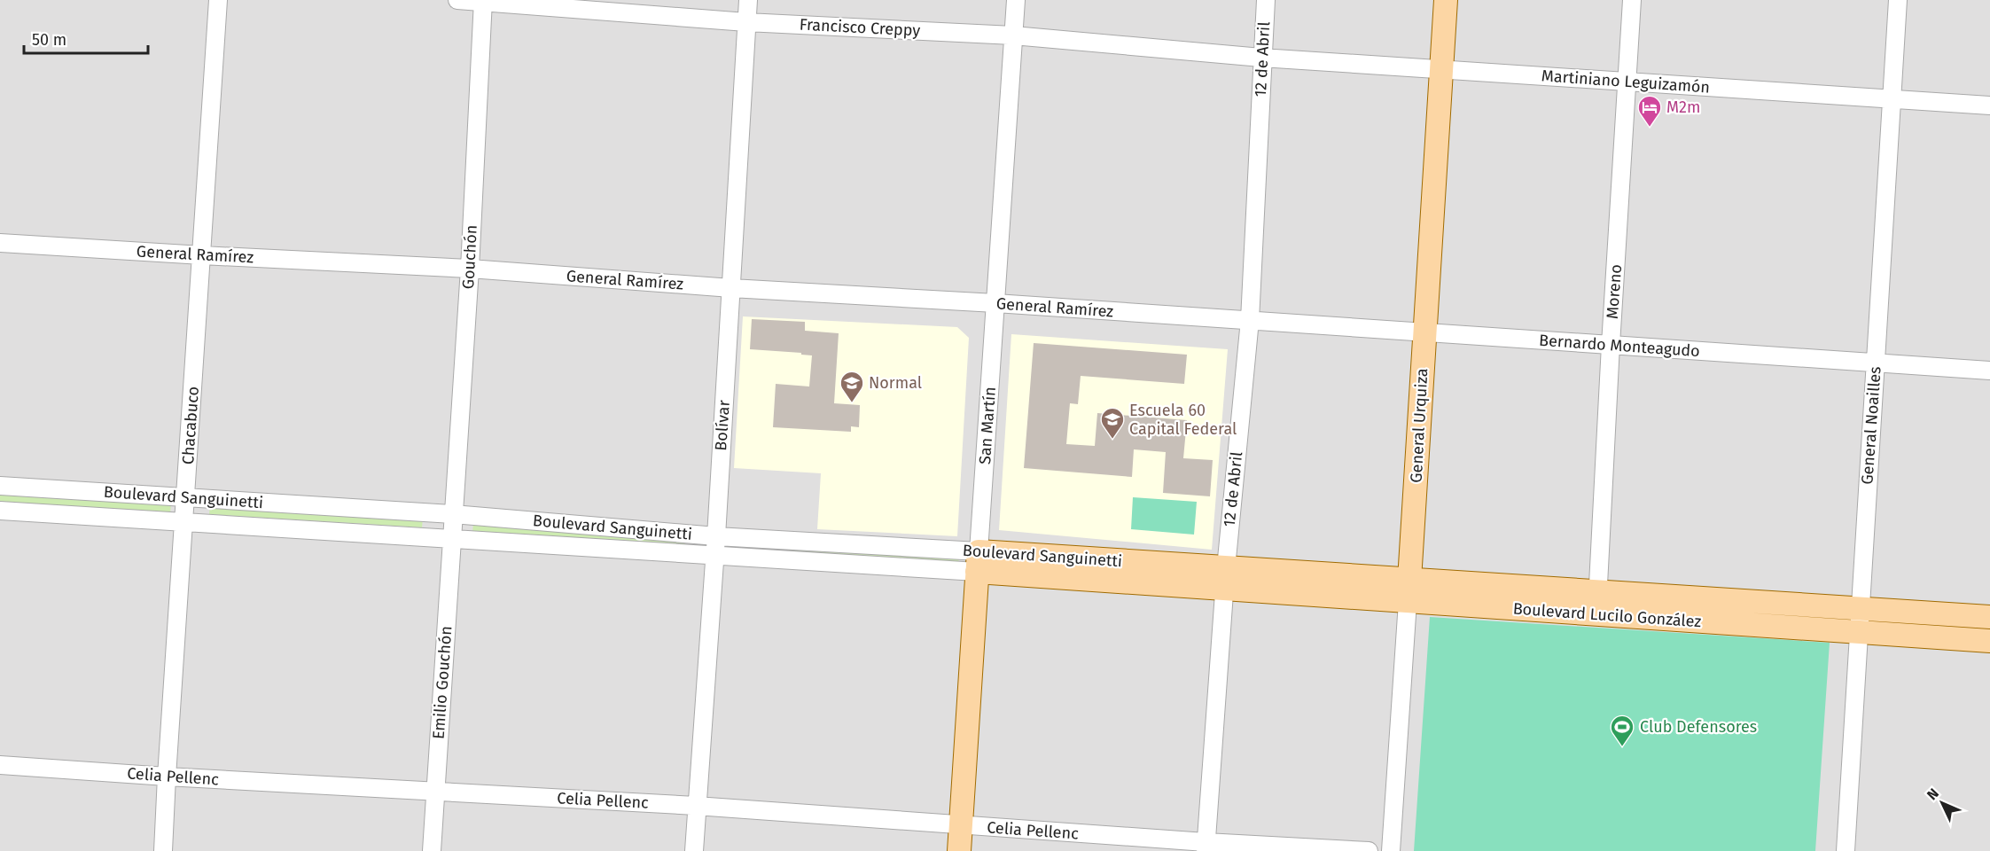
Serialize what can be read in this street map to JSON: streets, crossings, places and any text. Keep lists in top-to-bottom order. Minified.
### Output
{"streets":{"main road":["San Martín","General Urquiza","Boulevard Sanguinetti","Boulevard Lucilo González"],"street":["Francisco Creppy","12 de Abril","Martiniano Leguizamón","General Ramírez","Gouchón","Moreno","Bernardo Monteagudo","Chacabuco","Bolívar","General Noailles","Emilio Gouchón","Celia Pellenc"]},"crossings":[["Francisco Creppy","12 de Abril"],["Francisco Creppy","Martiniano Leguizamón"],["Francisco Creppy","Gouchón"],["Francisco Creppy","Bolívar"],["Francisco Creppy","San Martín"],["12 de Abril","Martiniano Leguizamón"],["12 de Abril","General Ramírez"],["12 de Abril","Bernardo Monteagudo"],["12 de Abril","Boulevard Sanguinetti"],["12 de Abril","Boulevard Lucilo González"],["12 de Abril","Celia Pellenc"],["Martiniano Leguizamón","Moreno"],["Martiniano Leguizamón","General Urquiza"],["Martiniano Leguizamón","General Noailles"],["General Ramírez","Gouchón"],["General Ramírez","Bernardo Monteagudo"],["General Ramírez","Chacabuco"],["General Ramírez","Bolívar"],["General Ramírez","San Martín"],["Gouchón","Boulevard Sanguinetti"],["Gouchón","Emilio Gouchón"],["Moreno","Bernardo Monteagudo"],["Moreno","Boulevard Lucilo González"],["Bernardo Monteagudo","General Urquiza"],["Bernardo Monteagudo","General Noailles"],["Chacabuco","Boulevard Sanguinetti"],["Chacabuco","Celia Pellenc"],["Bolívar","Boulevard Sanguinetti"],["Bolívar","Celia Pellenc"],["San Martín","Boulevard Sanguinetti"],["San Martín","Celia Pellenc"],["General Urquiza","Boulevard Lucilo González"],["General Noailles","Boulevard Lucilo González"],["Boulevard Sanguinetti","Boulevard Lucilo González"],["Boulevard Sanguinetti","Emilio Gouchón"],["Emilio Gouchón","Celia Pellenc"]],"places":{"hotel":["M2m"],"school or university":["Normal","Escuela 60 Capital Federal"],"sports":["Club Defensores"]},"scale_bar":"50 m","north":"top left"}
